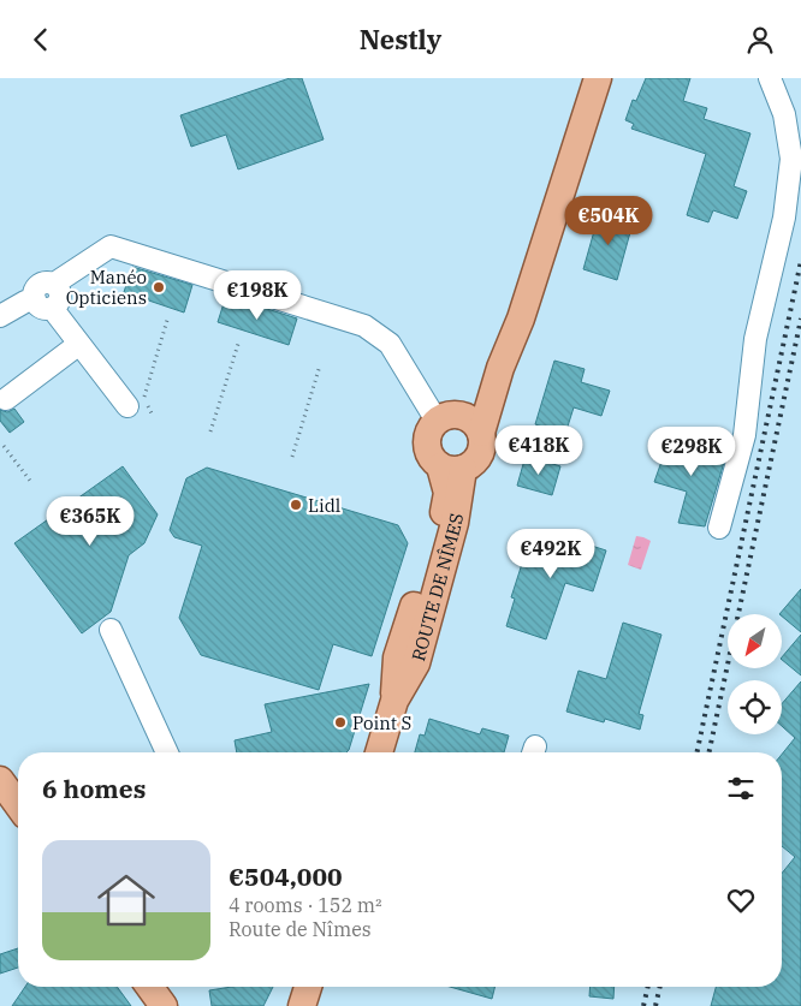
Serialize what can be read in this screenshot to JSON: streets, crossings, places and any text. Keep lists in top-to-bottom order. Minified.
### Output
{"streets":{"main road":["ROUTE DE NÎMES"]},"places":["Manéo Opticiens","Lidl","Point S"],"north":"bottom left","page":{"header":"Nestly","price":["€504K","€198K","€418K","€298K","€365K","€492K"],"heading":"6 homes","list":[{"name":"€504,000","note":"4 rooms · 152 m² · Route de Nîmes"}]}}
